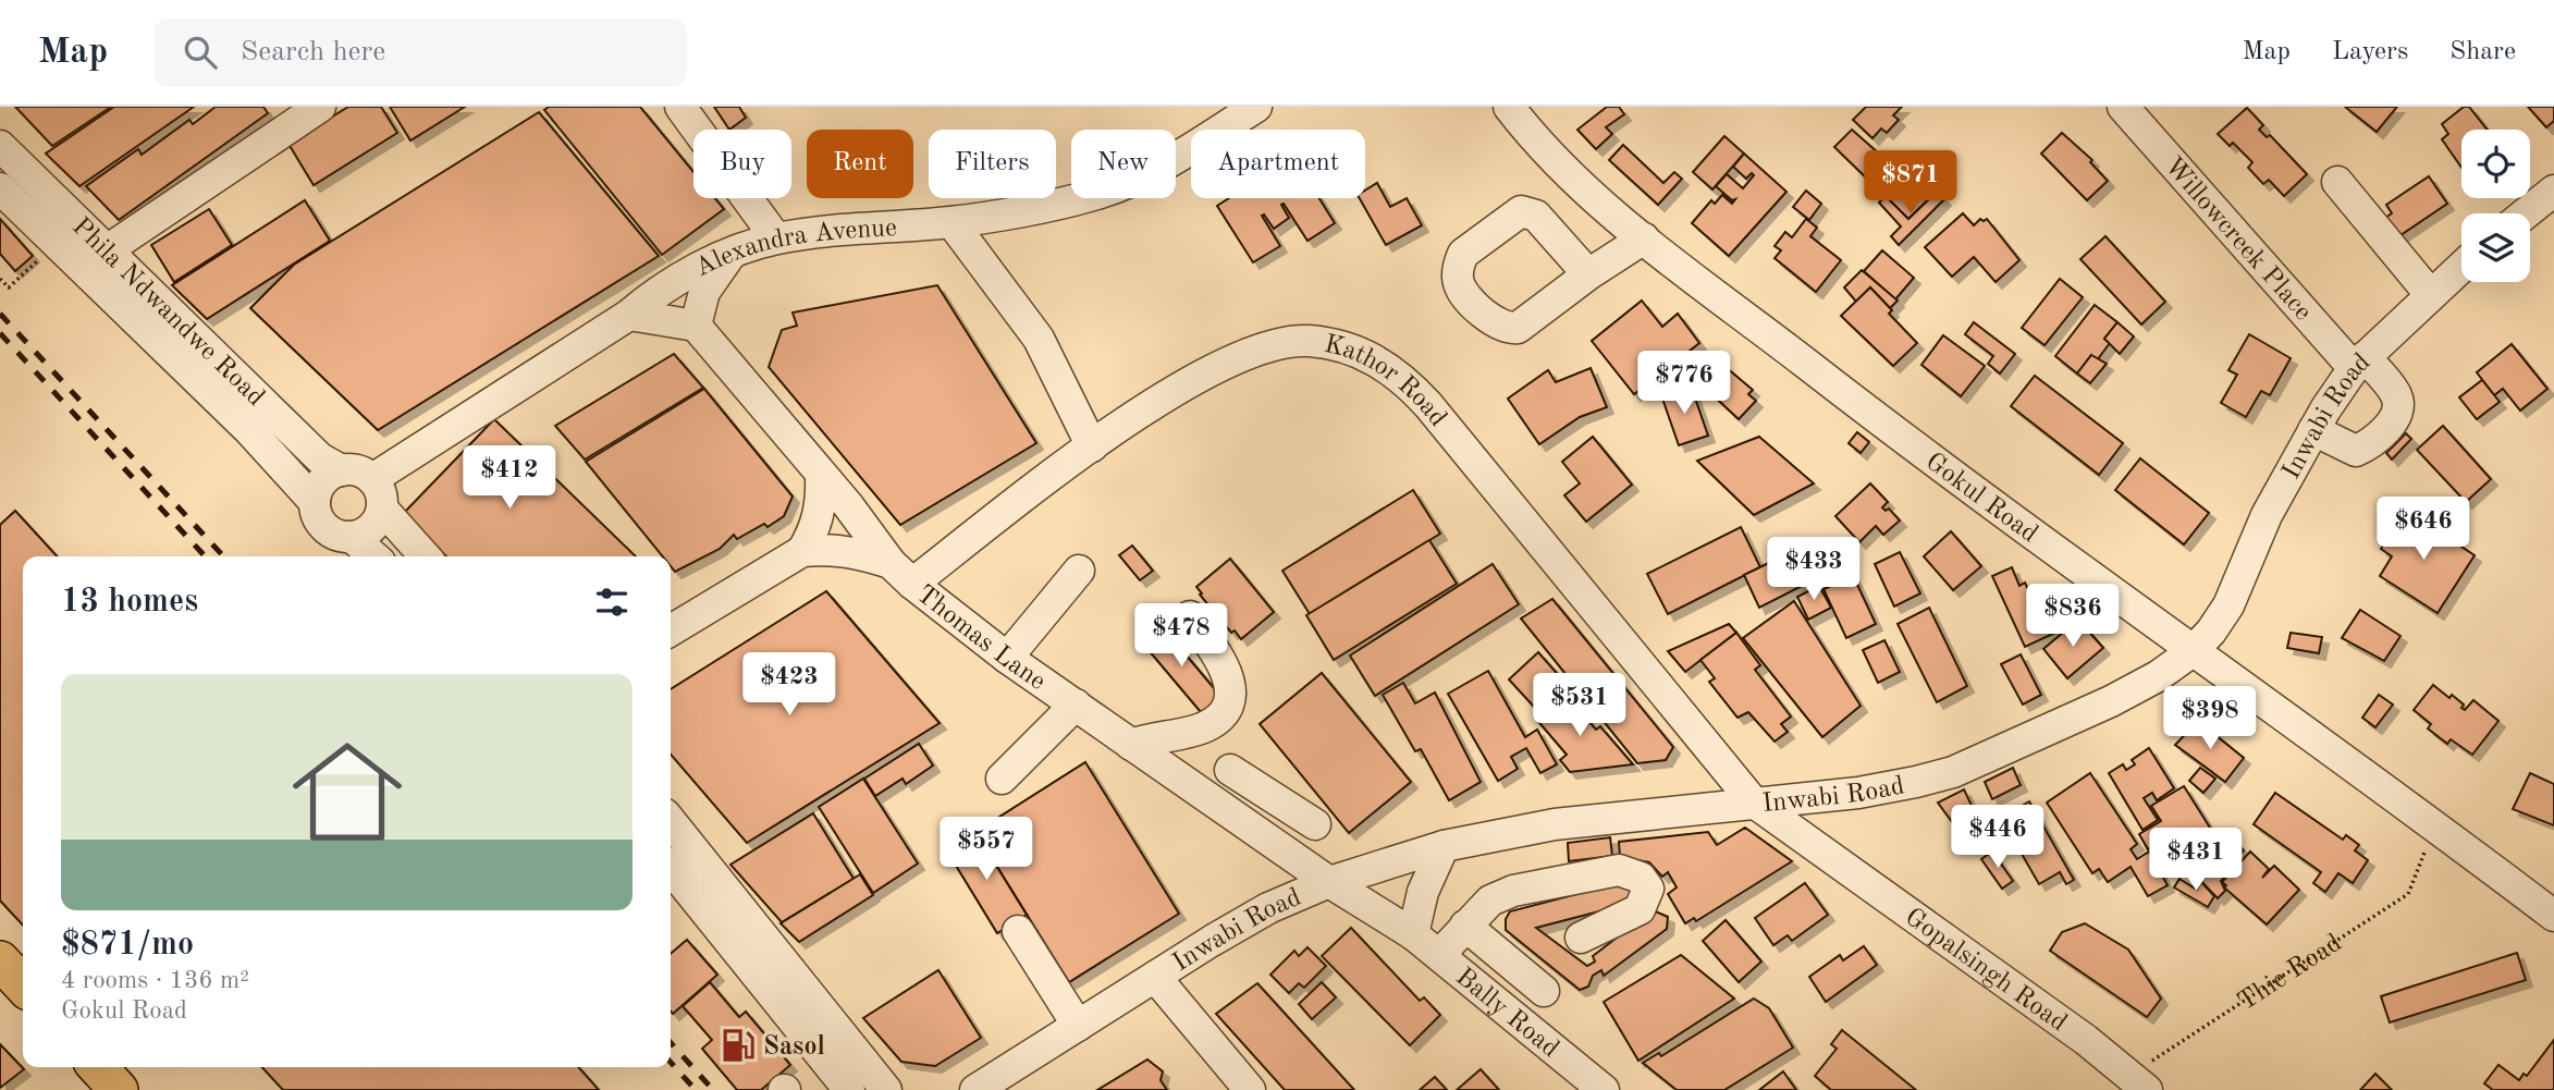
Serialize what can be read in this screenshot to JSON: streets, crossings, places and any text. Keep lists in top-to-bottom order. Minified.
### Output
{"streets":{"street":["Willowcreek Place","Alexandra Avenue","Phila Ndwandwe Road","Kathor Road","Inwabi Road","Gokul Road","Thomas Lane","Gopalsingh Road","Bally Road"],"path":["Thie Road"]},"crossings":[["Willowcreek Place","Inwabi Road"],["Alexandra Avenue","Phila Ndwandwe Road"],["Kathor Road","Inwabi Road"],["Kathor Road","Thomas Lane"],["Kathor Road","Gopalsingh Road"],["Inwabi Road","Gokul Road"],["Inwabi Road","Thomas Lane"],["Inwabi Road","Gopalsingh Road"],["Inwabi Road","Bally Road"],["Gokul Road","Thie Road"],["Thomas Lane","Bally Road"],["Gopalsingh Road","Thie Road"]],"places":{"fuel station":["Sasol"]},"page":{"header":"Map","search":"Search here","nav":["Map","Layers","Share"],"chip":["Buy","Rent","Filters","New","Apartment"],"price":["$871","$776","$412","$646","$433","$836","$478","$423","$531","$398","$446","$557","$431"],"heading":"13 homes","list":[{"name":"$871/mo","note":"4 rooms · 136 m² · Gokul Road"}]}}
